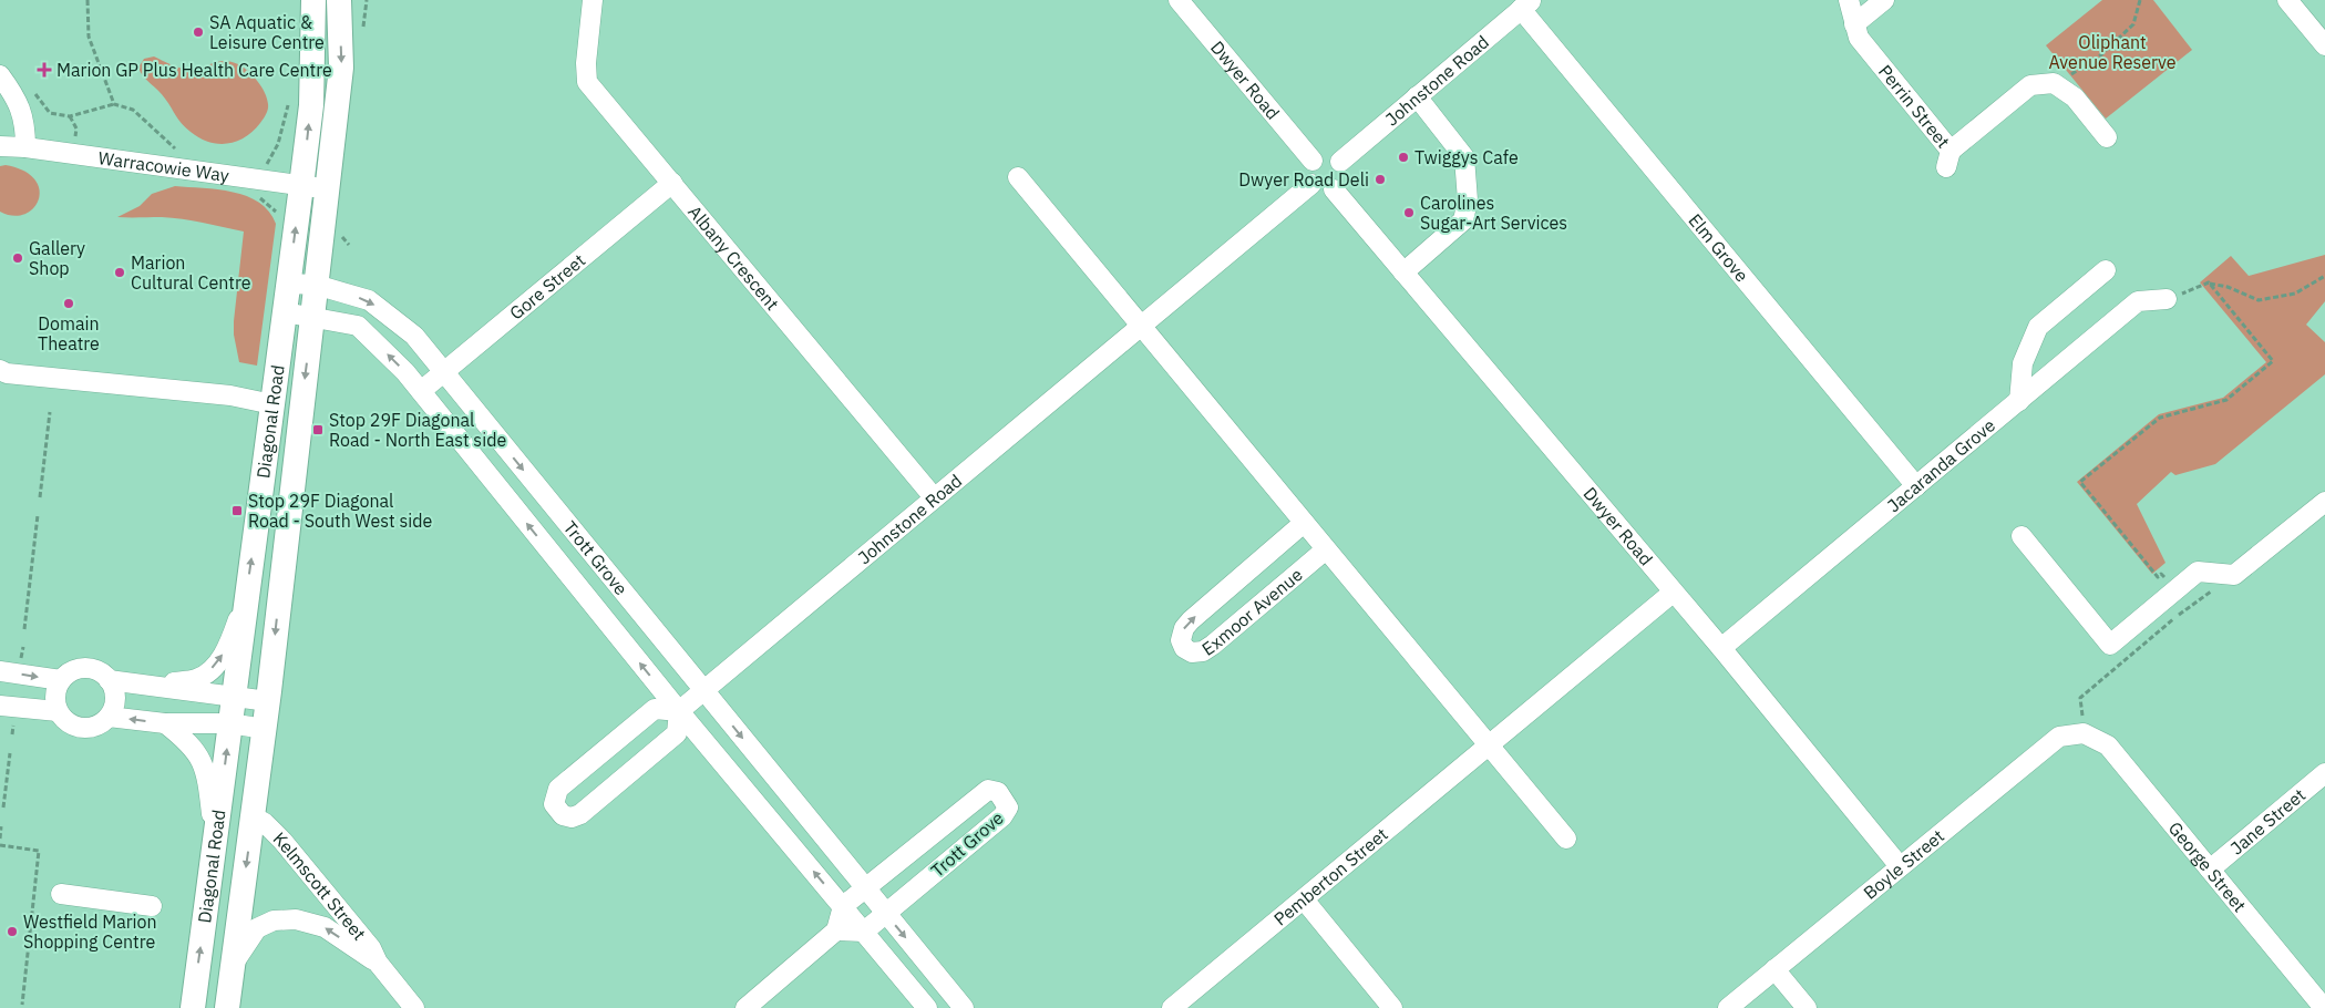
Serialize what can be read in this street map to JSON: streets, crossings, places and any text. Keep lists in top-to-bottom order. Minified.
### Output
{"streets":{"main road":["Diagonal Road"],"street":["Dwyer Road","Johnstone Road","Perrin Street","Warracowie Way","Elm Grove","Albany Crescent","Gore Street","Jacaranda Grove","Trott Grove","Exmoor Avenue","Jane Street","Boyle Street","George Street","Pemberton Street","Kelmscott Street"]},"crossings":[["Dwyer Road","Johnstone Road"],["Dwyer Road","Jacaranda Grove"],["Dwyer Road","Boyle Street"],["Dwyer Road","Pemberton Street"],["Johnstone Road","Elm Grove"],["Johnstone Road","Albany Crescent"],["Johnstone Road","Trott Grove"],["Warracowie Way","Diagonal Road"],["Elm Grove","Jacaranda Grove"],["Albany Crescent","Gore Street"],["Gore Street","Trott Grove"],["Diagonal Road","Trott Grove"],["Diagonal Road","Kelmscott Street"],["Jane Street","George Street"],["Boyle Street","George Street"]],"parks":["Oliphant Avenue Reserve"],"places":{"other":["SA Aquatic & Leisure Centre","Twiggys Cafe","Dwyer Road Deli","Carolines Sugar-Art Services","Gallery Shop","Marion Cultural Centre","Domain Theatre","Westfield Marion Shopping Centre"],"health":["Marion GP Plus Health Care Centre"],"transit":["Stop 29F Diagonal Road - North East side","Stop 29F Diagonal Road - South West side"]}}
